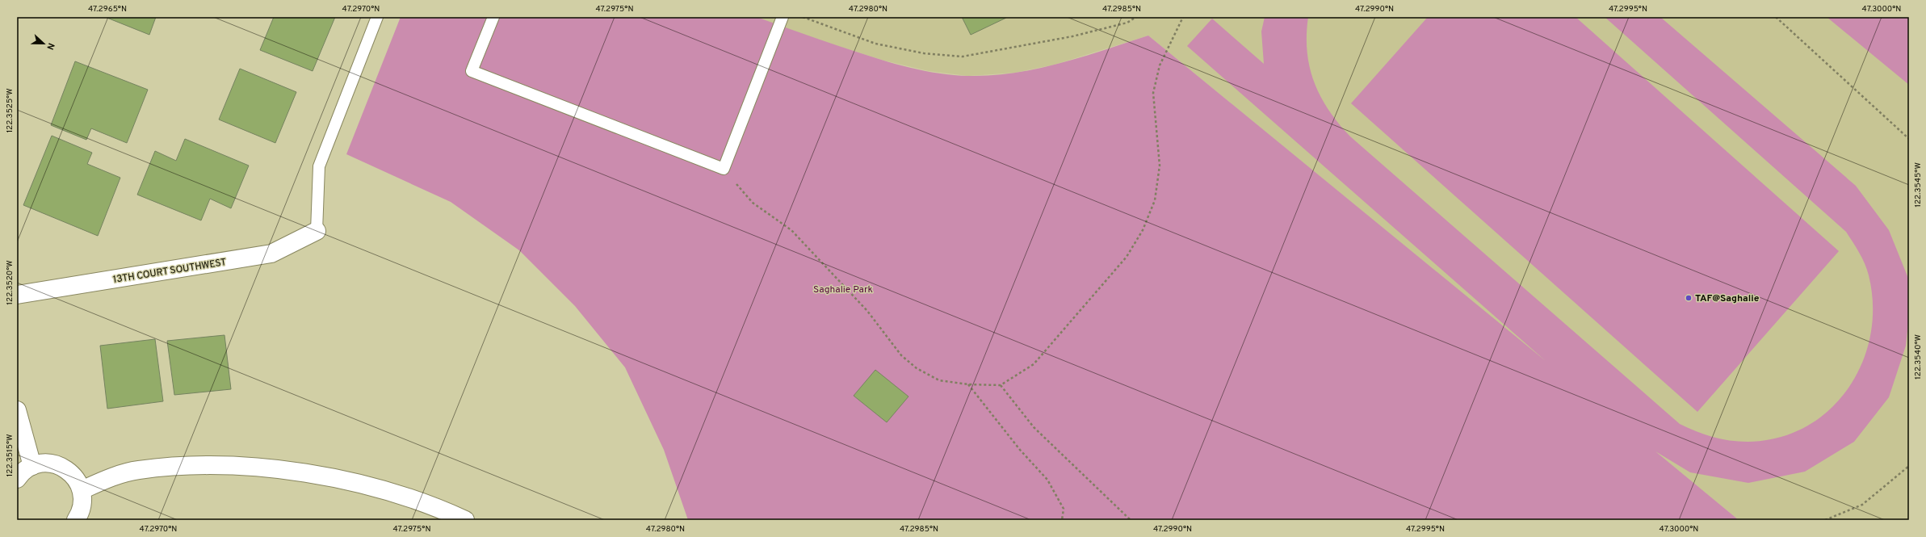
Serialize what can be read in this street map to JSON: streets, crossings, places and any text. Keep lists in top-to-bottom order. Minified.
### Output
{"streets":{"street":["13TH COURT SOUTHWEST"]},"parks":["Saghalie Park"],"places":["TAF@Saghalie"],"north":"right","coordinates":["47.2965°N","47.2970°N","47.2975°N","47.2980°N","47.2985°N","47.2990°N","47.2995°N","47.3000°N","122.3525°W","122.3545°W","122.3520°W","122.3540°W","122.3515°W"]}
